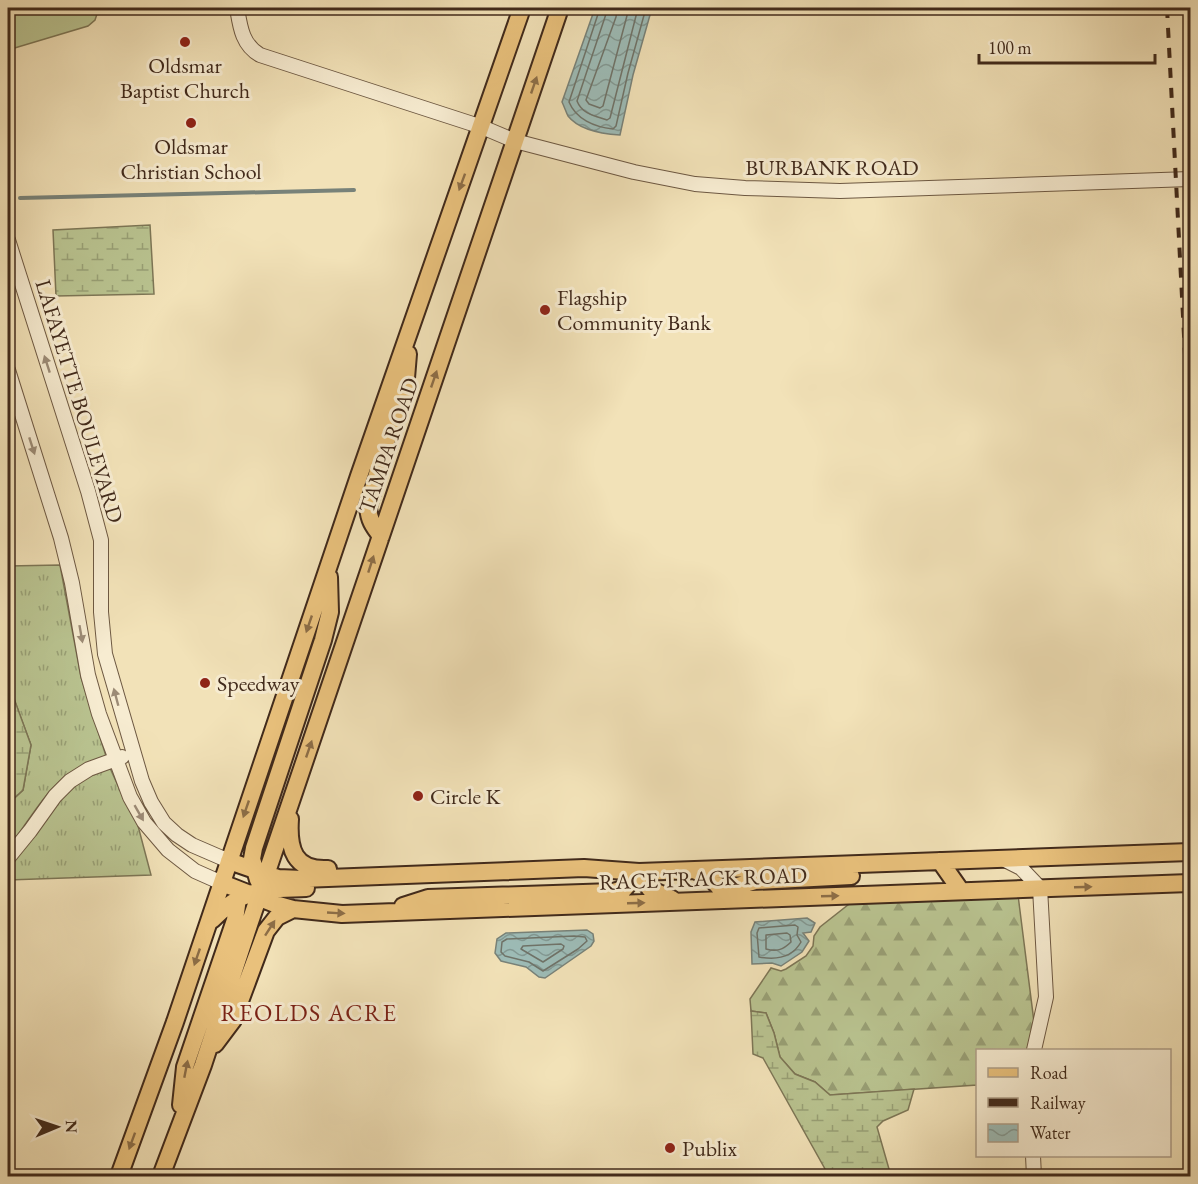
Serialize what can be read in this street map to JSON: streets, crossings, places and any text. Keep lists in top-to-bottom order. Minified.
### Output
{"streets":{"main road":["TAMPA ROAD","RACE TRACK ROAD"],"street":["BURBANK ROAD","LAFAYETTE BOULEVARD"]},"crossings":[["BURBANK ROAD","TAMPA ROAD"],["LAFAYETTE BOULEVARD","TAMPA ROAD"],["LAFAYETTE BOULEVARD","RACE TRACK ROAD"],["TAMPA ROAD","RACE TRACK ROAD"]],"districts":["REOLDS ACRE"],"places":["Oldsmar Baptist Church","Oldsmar Christian School","Flagship Community Bank","Speedway","Circle K","Publix"],"legend":["Road","Railway","Water"],"scale_bar":"100 m","north":"right"}
